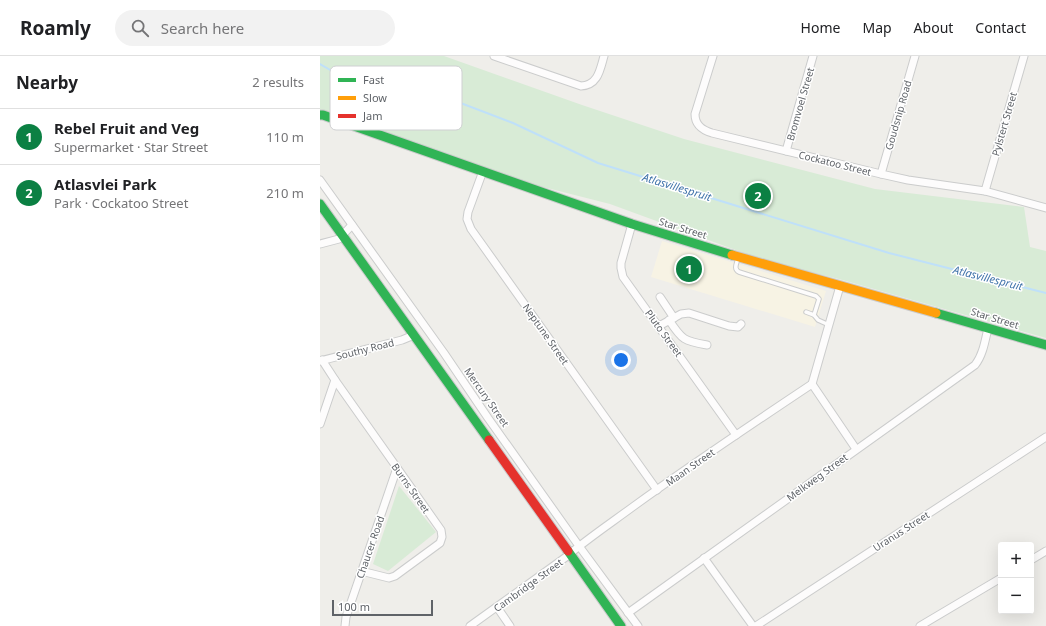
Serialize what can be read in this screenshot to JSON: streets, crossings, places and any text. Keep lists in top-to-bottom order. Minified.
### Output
{"streets":{"street":["Bromvoel Street","Goudsnip Road","Pylstert Street","Cockatoo Street","Star Street","Pluto Street","Neptune Street","Southy Road","Mercury Street","Maan Street","Melkweg Street","Burns Street","Uranus Street","Chaucer Road","Cambridge Street"]},"crossings":[["Bromvoel Street","Cockatoo Street"],["Goudsnip Road","Cockatoo Street"],["Pylstert Street","Cockatoo Street"],["Star Street","Pluto Street"],["Star Street","Neptune Street"],["Star Street","Melkweg Street"],["Pluto Street","Maan Street"],["Neptune Street","Maan Street"],["Southy Road","Burns Street"],["Mercury Street","Maan Street"],["Mercury Street","Melkweg Street"],["Maan Street","Cambridge Street"],["Burns Street","Chaucer Road"]],"water":["Atlasvillespruit"],"legend":["Fast","Slow","Jam"],"scale_bar":"100 m","page":{"header":"Roamly","search":"Search here","nav":["Home","Map","About","Contact"],"heading":["Nearby","2 results"],"list":[{"mark":"1","name":"Rebel Fruit and Veg","note":"Supermarket · Star Street","value":"110 m"},{"mark":"2","name":"Atlasvlei Park","note":"Park · Cockatoo Street","value":"210 m"}],"pins":["2","1"],"map_buttons":["+","−"],"scale":"100 m"}}
